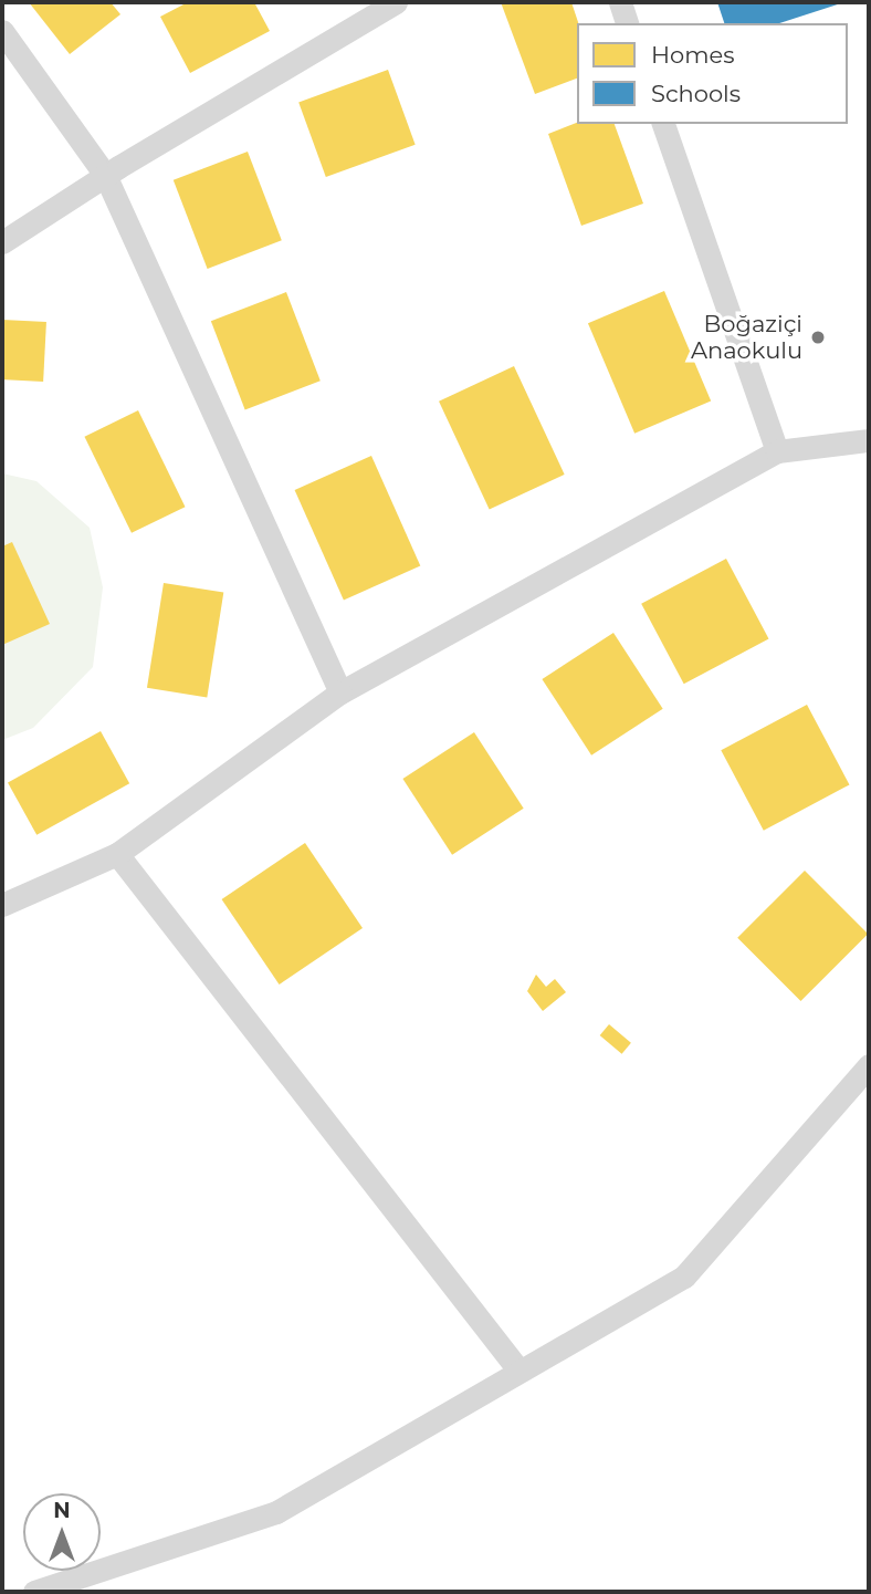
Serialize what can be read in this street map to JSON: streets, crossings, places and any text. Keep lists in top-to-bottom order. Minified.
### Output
{"places":["Boğaziçi Anaokulu"],"legend":["Homes","Schools"],"north":"top"}
